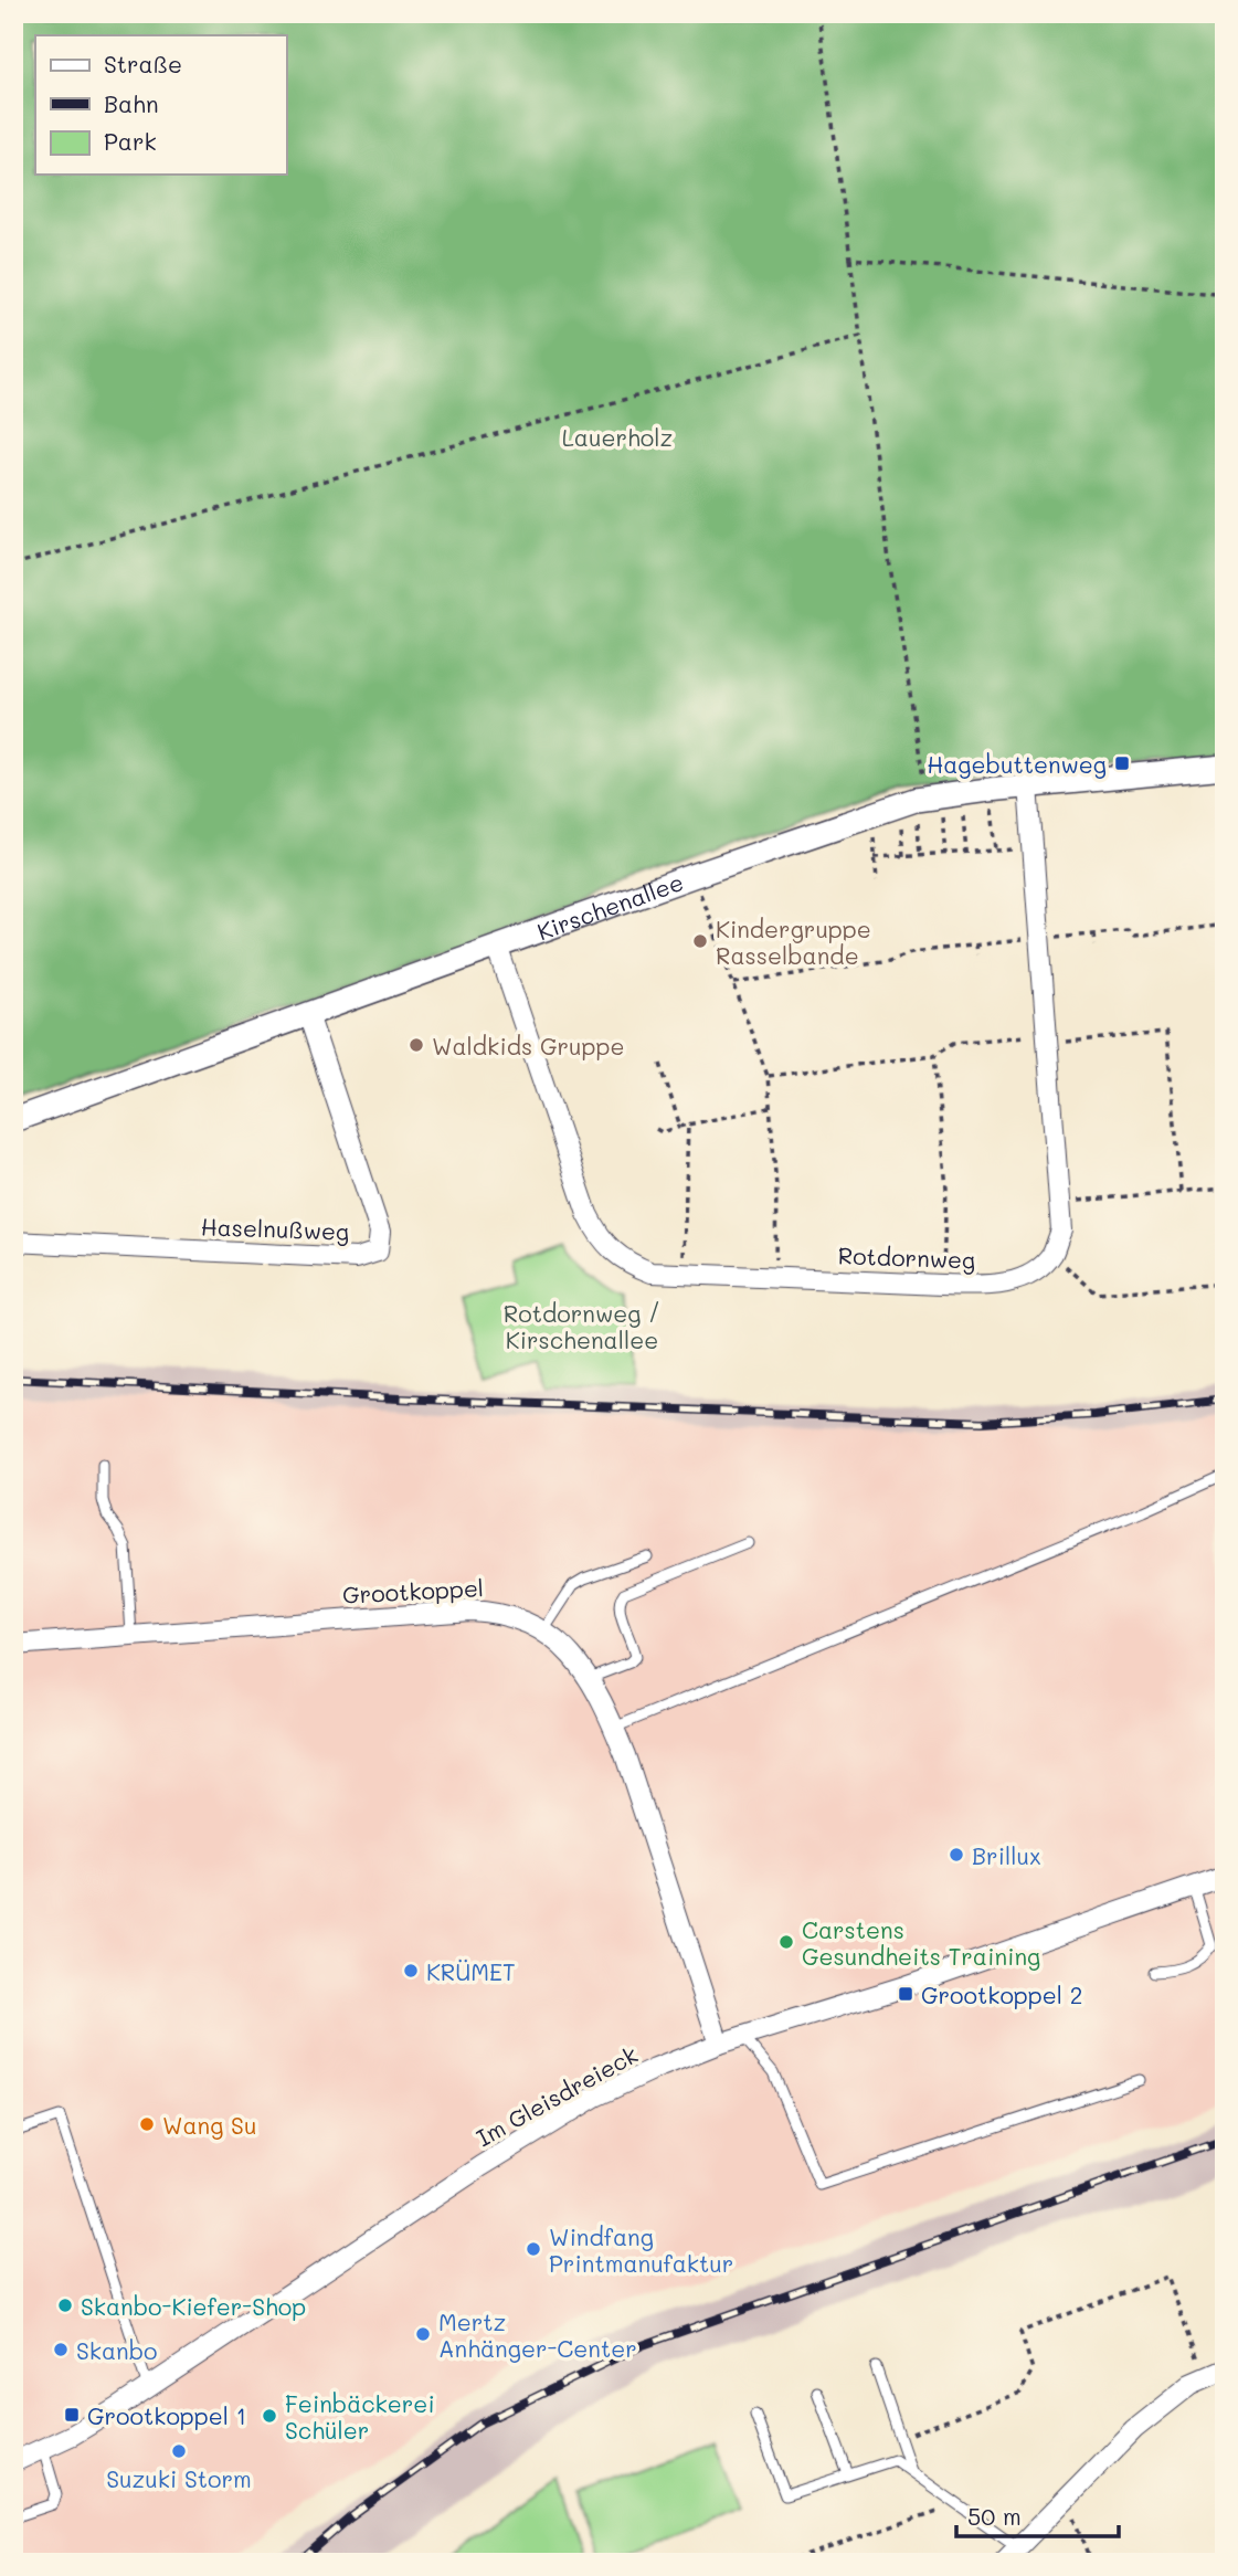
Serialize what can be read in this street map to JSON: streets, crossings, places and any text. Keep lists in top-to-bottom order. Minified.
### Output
{"streets":{"street":["Kirschenallee","Haselnußweg","Rotdornweg","Grootkoppel","Im Gleisdreieck"]},"crossings":[["Kirschenallee","Haselnußweg"],["Kirschenallee","Rotdornweg"],["Grootkoppel","Im Gleisdreieck"]],"parks":["Lauerholz","Rotdornweg / Kirschenallee"],"places":{"transit":["Hagebuttenweg","Grootkoppel 2","Grootkoppel 1"],"other":["Kindergruppe Rasselbande","Waldkids Gruppe","Brillux","Carstens Gesundheits Training","KRÜMET","Wang Su","Windfang Printmanufaktur","Skanbo-Kiefer-Shop","Mertz Anhänger-Center","Skanbo","Feinbäckerei Schüler","Suzuki Storm"]},"legend":["Straße","Bahn","Park"],"scale_bar":"50 m"}
